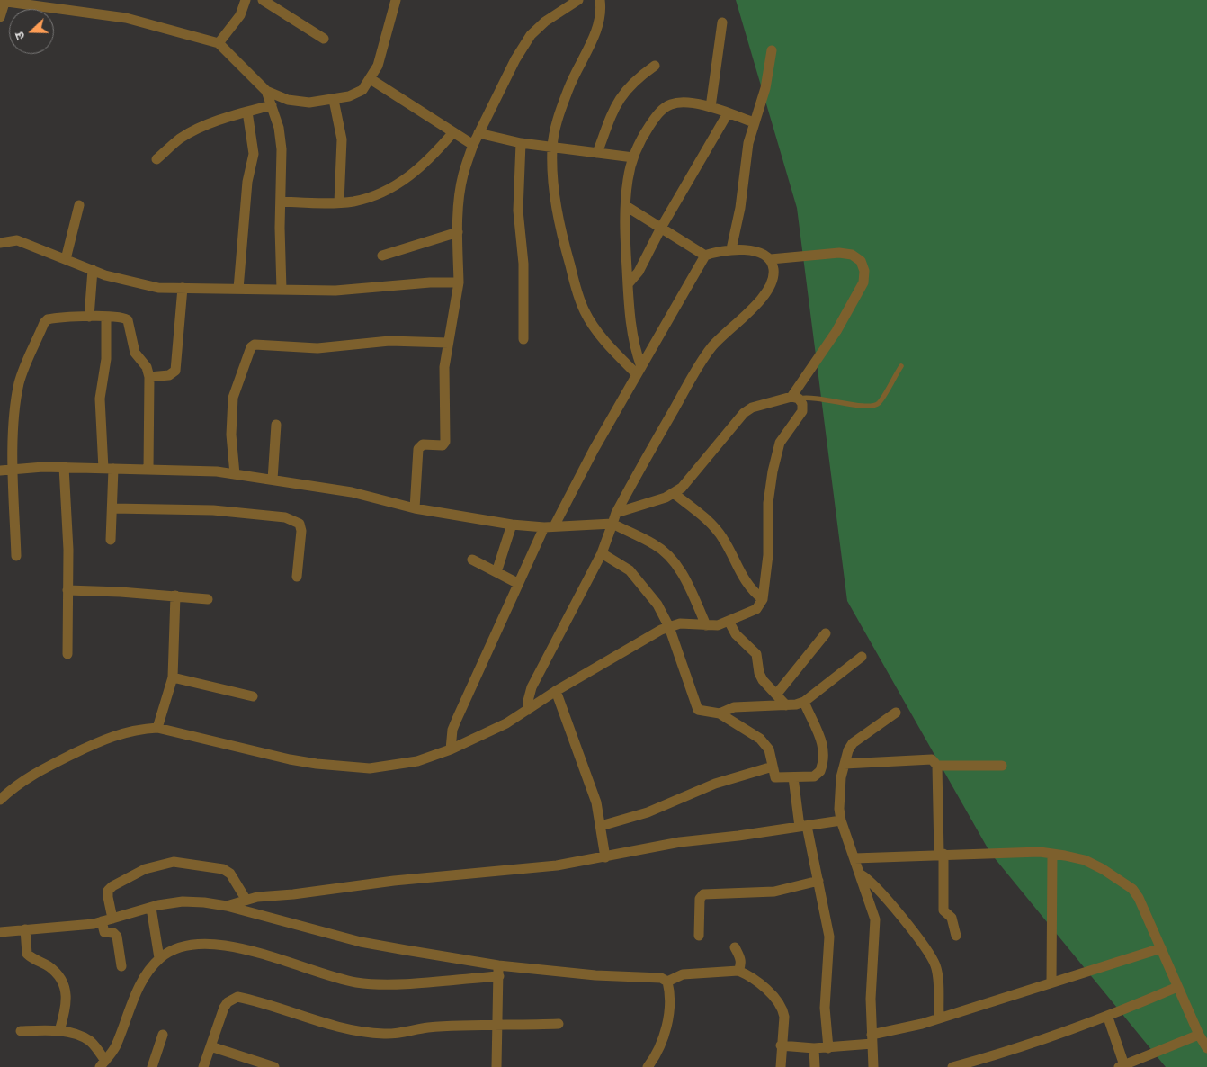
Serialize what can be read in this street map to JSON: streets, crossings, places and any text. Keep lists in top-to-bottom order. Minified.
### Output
{"north":"left"}
